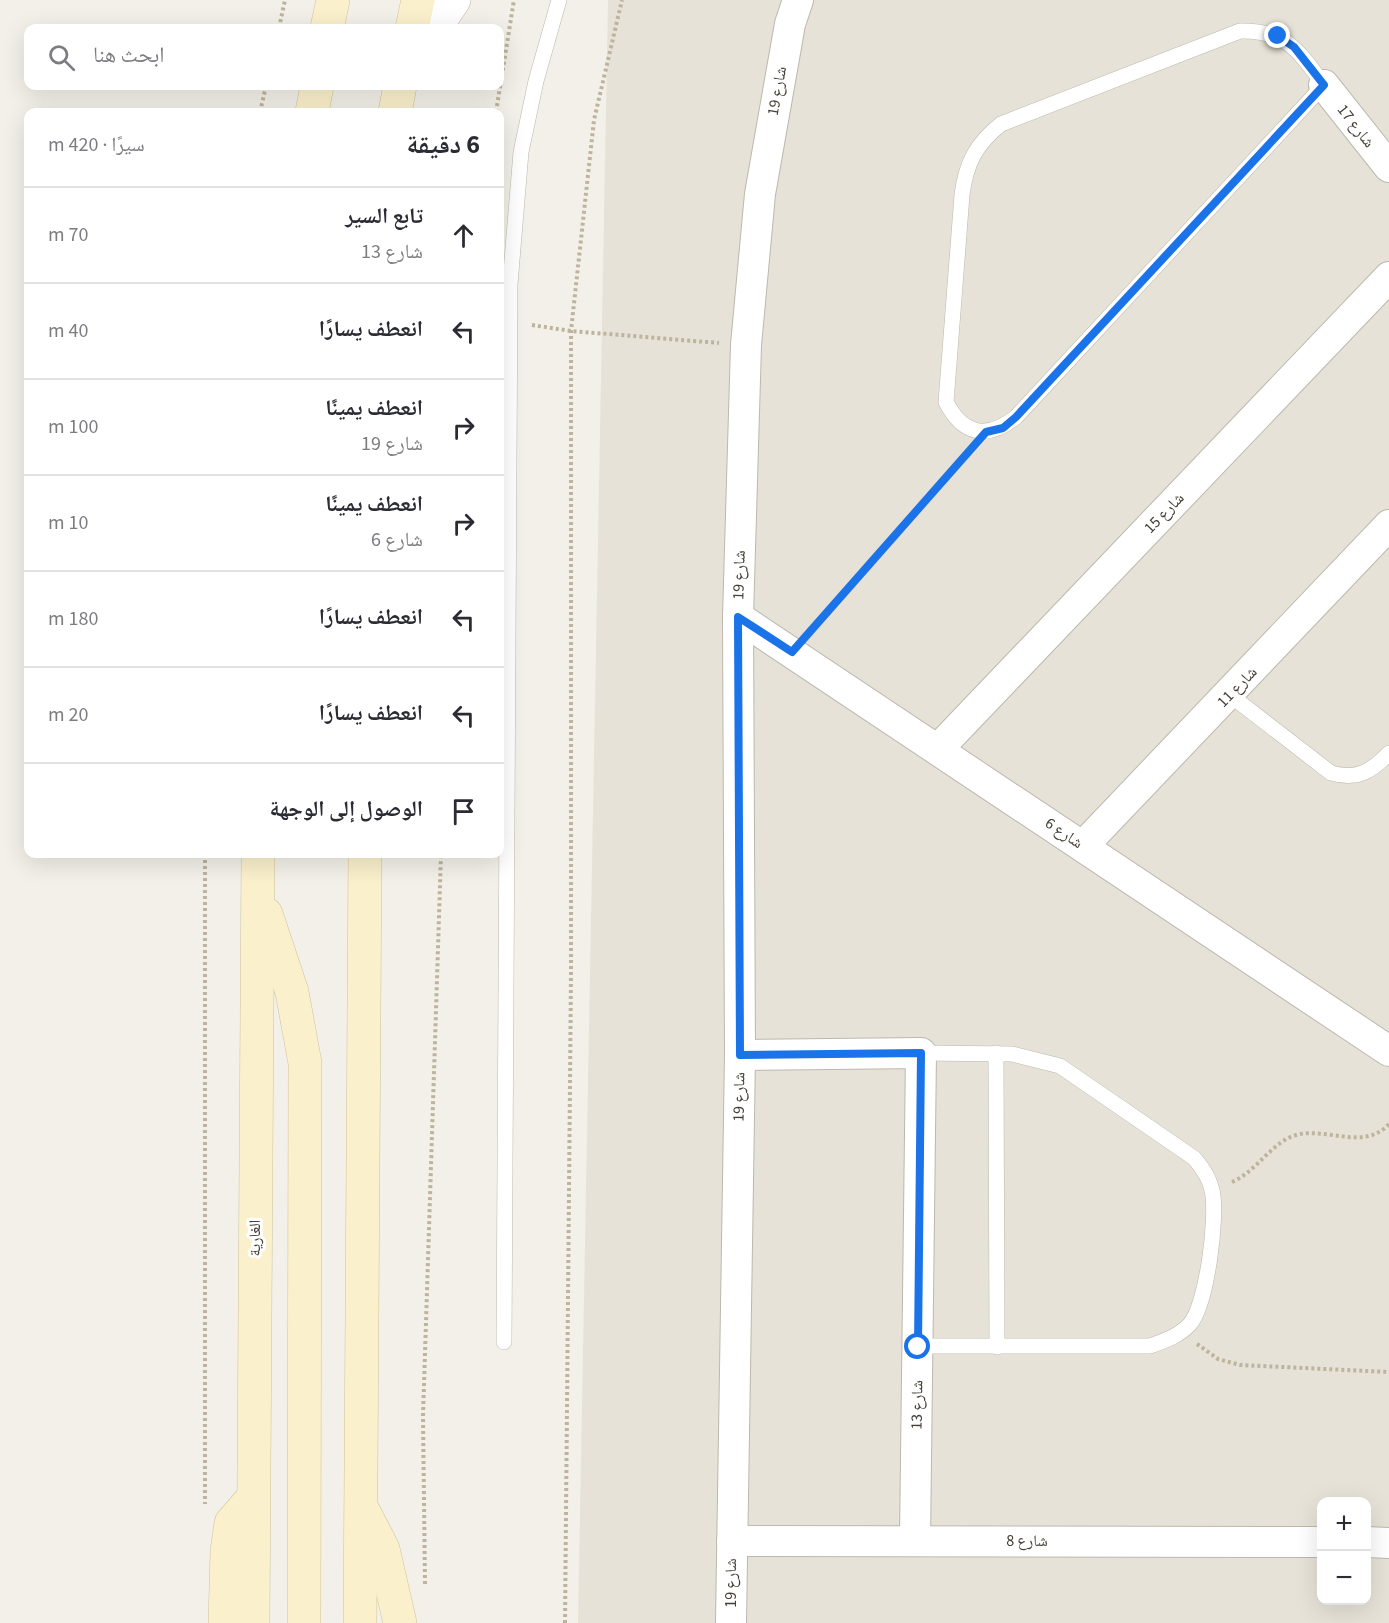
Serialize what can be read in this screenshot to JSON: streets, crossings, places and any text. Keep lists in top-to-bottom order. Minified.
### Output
{"streets":{"main road":["الغارية"],"street":["شارع 19","شارع 17","شارع 15","شارع 11","شارع 6","شارع 13","شارع 8"]},"crossings":[["شارع 19","شارع 6"],["شارع 19","شارع 8"],["شارع 15","شارع 6"],["شارع 11","شارع 6"],["شارع 13","شارع 8"]],"page":{"search":"ابحث هنا","heading":["6 دقيقة","سيرًا · 420 m"],"list":[["تابع السير","شارع 13","70 m"],["انعطف يسارًا","40 m"],["انعطف يمينًا","شارع 19","100 m"],["انعطف يمينًا","شارع 6","10 m"],["انعطف يسارًا","180 m"],["انعطف يسارًا","20 m"],"الوصول إلى الوجهة"],"map_buttons":["+","−"]}}
